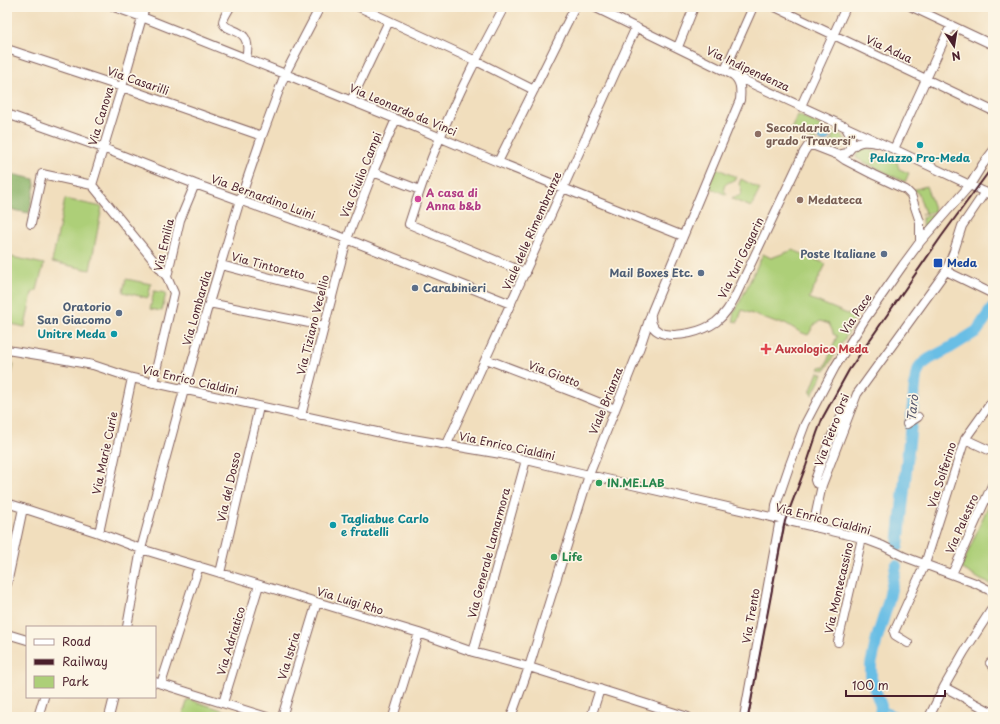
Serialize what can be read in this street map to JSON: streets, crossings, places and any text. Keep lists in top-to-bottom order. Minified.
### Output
{"streets":{"street":["Via Adua","Via Indipendenza","Via Casarilli","Via Leonardo da Vinci","Via Canova","Via Giulio Campi","Via Bernardino Luini","Viale delle Rimembranze","Via Emilia","Via Yuri Gagarin","Via Tintoretto","Via Lombardia","Via Pace","Via Tiziano Vecellio","Via Giotto","Via Enrico Cialdini","Viale Brianza","Via Pietro Orsi","Via Marie Curie","Via Solferino","Via del Dosso","Via Palestro","Via Generale Lamarmora","Via Montecassino","Via Luigi Rho","Via Trento","Via Adriatico","Via Istria"]},"crossings":[["Via Indipendenza","Viale delle Rimembranze"],["Via Indipendenza","Via Yuri Gagarin"],["Via Indipendenza","Via Pace"],["Via Indipendenza","Viale Brianza"],["Via Indipendenza","Via Pietro Orsi"],["Via Casarilli","Via Canova"],["Via Casarilli","Via Lombardia"],["Via Leonardo da Vinci","Via Canova"],["Via Leonardo da Vinci","Via Giulio Campi"],["Via Leonardo da Vinci","Viale delle Rimembranze"],["Via Leonardo da Vinci","Via Lombardia"],["Via Leonardo da Vinci","Viale Brianza"],["Via Canova","Via Bernardino Luini"],["Via Giulio Campi","Via Bernardino Luini"],["Via Giulio Campi","Via Tiziano Vecellio"],["Via Bernardino Luini","Viale delle Rimembranze"],["Via Bernardino Luini","Via Emilia"],["Via Bernardino Luini","Via Lombardia"],["Via Bernardino Luini","Via Tiziano Vecellio"],["Viale delle Rimembranze","Via Giotto"],["Viale delle Rimembranze","Via Enrico Cialdini"],["Via Emilia","Via Enrico Cialdini"],["Via Yuri Gagarin","Viale Brianza"],["Via Tintoretto","Via Lombardia"],["Via Tintoretto","Via Tiziano Vecellio"],["Via Lombardia","Via Enrico Cialdini"],["Via Lombardia","Via Luigi Rho"],["Via Pace","Via Enrico Cialdini"],["Via Pace","Via Trento"],["Via Tiziano Vecellio","Via Enrico Cialdini"],["Via Giotto","Viale Brianza"],["Via Enrico Cialdini","Viale Brianza"],["Via Enrico Cialdini","Via Pietro Orsi"],["Via Enrico Cialdini","Via Marie Curie"],["Via Enrico Cialdini","Via Solferino"],["Via Enrico Cialdini","Via del Dosso"],["Via Enrico Cialdini","Via Palestro"],["Via Enrico Cialdini","Via Generale Lamarmora"],["Via Enrico Cialdini","Via Montecassino"],["Via Enrico Cialdini","Via Trento"],["Viale Brianza","Via Luigi Rho"],["Via Marie Curie","Via Luigi Rho"],["Via del Dosso","Via Luigi Rho"],["Via Generale Lamarmora","Via Luigi Rho"],["Via Luigi Rho","Via Adriatico"],["Via Luigi Rho","Via Istria"]],"water":["Tarò"],"places":{"other":["Secondaria I grado “Traversi”","Palazzo Pro-Meda","A casa di Anna b&b","Medateca","Poste Italiane","Mail Boxes Etc.","Carabinieri","Oratorio San Giacomo","Unitre Meda","IN.ME.LAB","Tagliabue Carlo e fratelli","Life"],"transit":["Meda"],"health":["Auxologico Meda"]},"legend":["Road","Railway","Park"],"scale_bar":"100 m","north":"bottom"}
